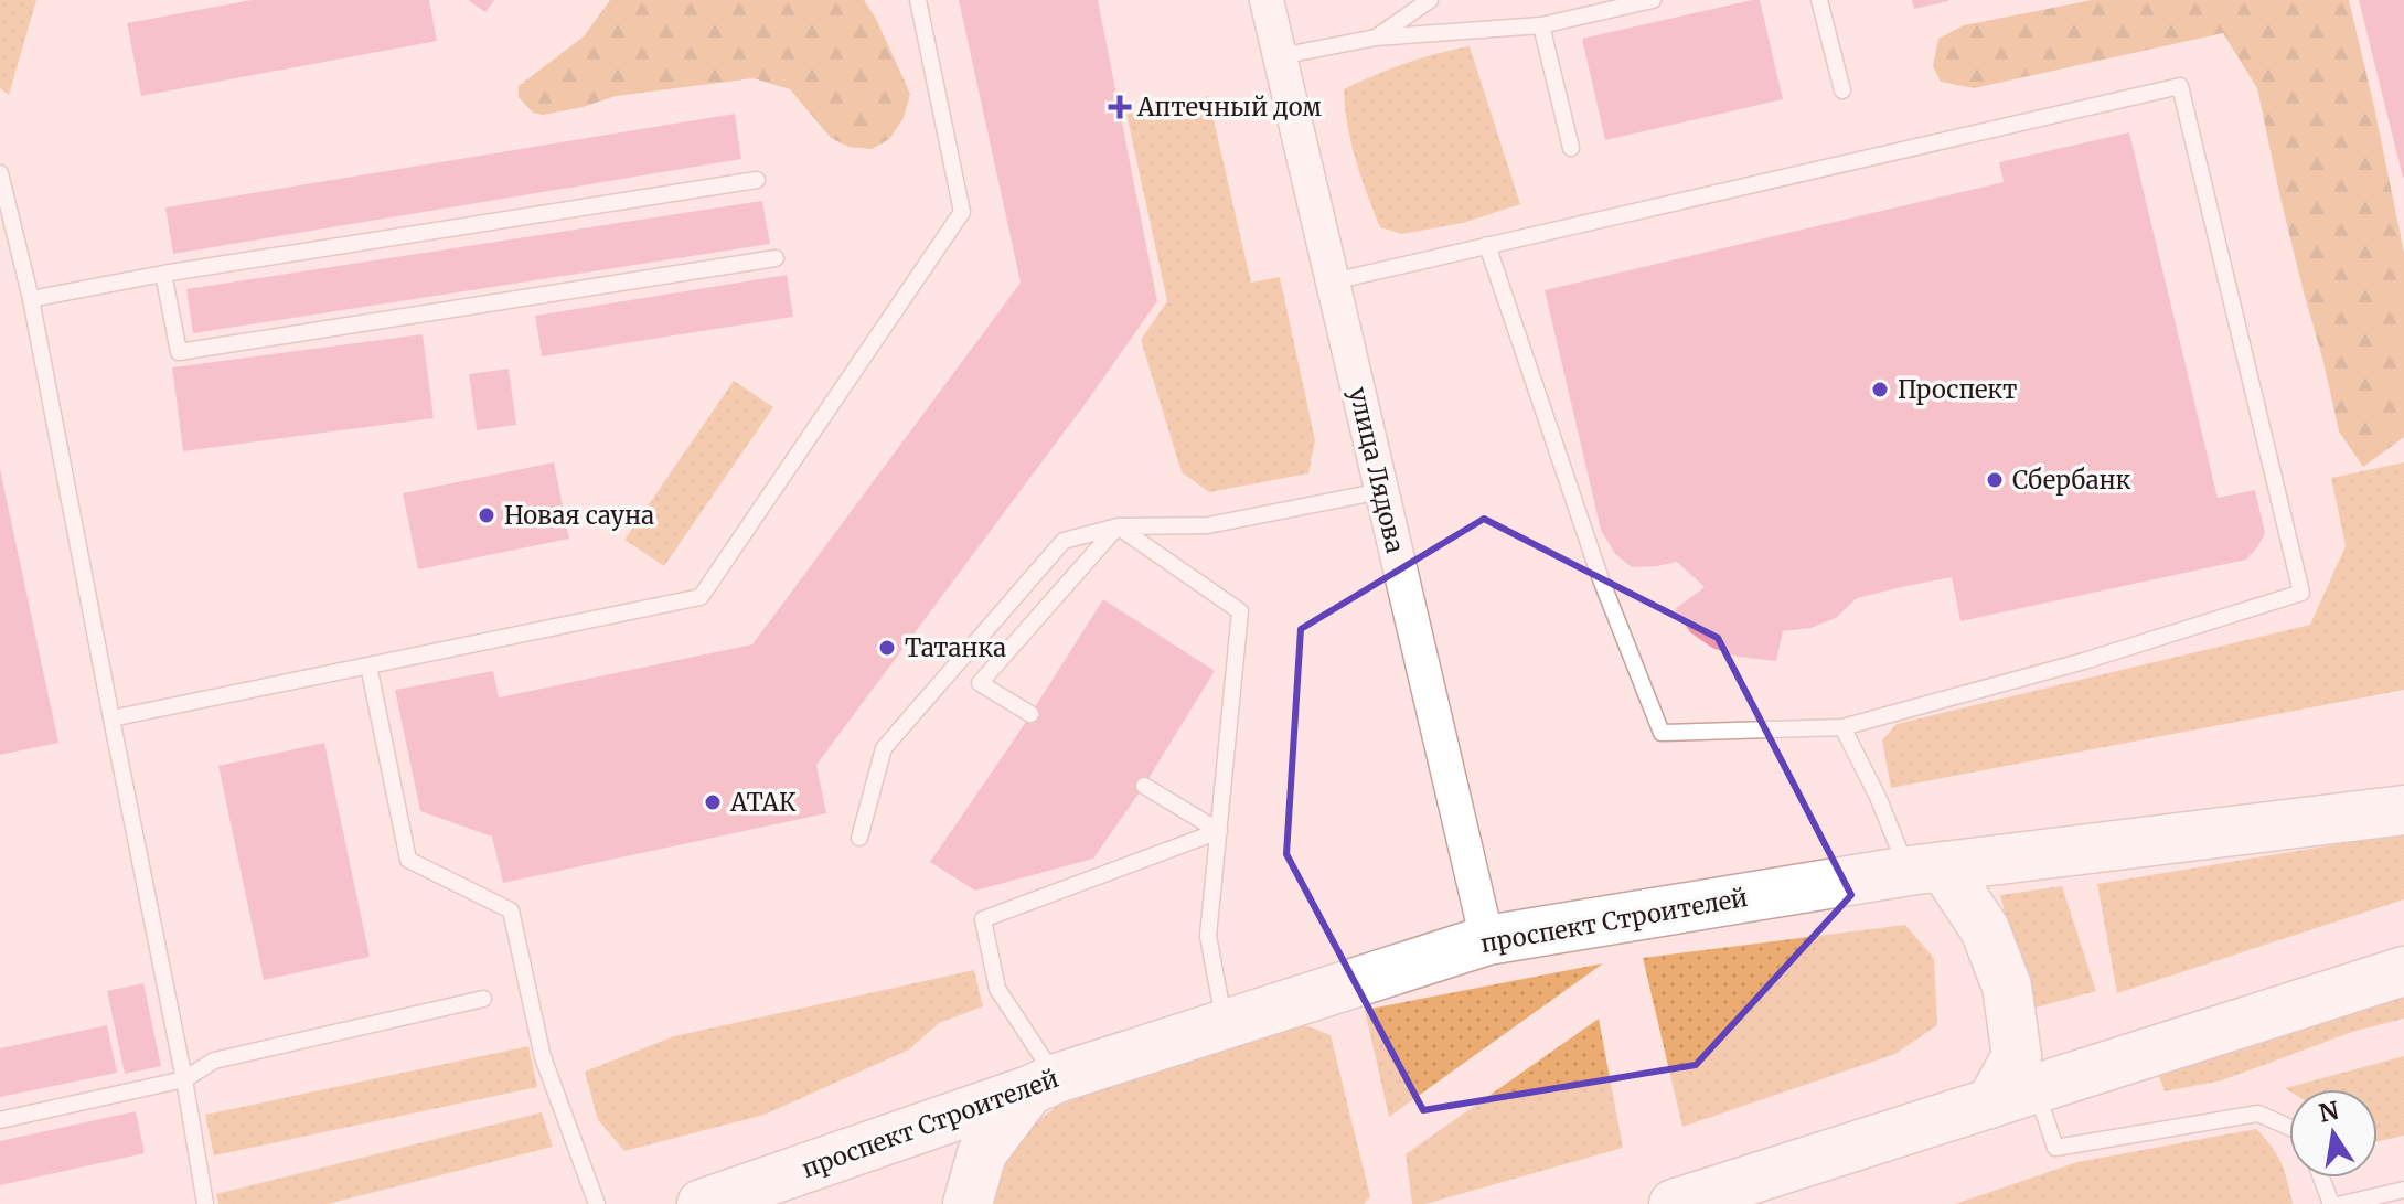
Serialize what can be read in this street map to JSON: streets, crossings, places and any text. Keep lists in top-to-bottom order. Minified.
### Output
{"streets":{"main road":["проспект Строителей"],"street":["улица Лядова"]},"crossings":[["улица Лядова","проспект Строителей"]],"places":{"health":["Аптечный дом"],"other":["Проспект","Сбербанк","Новая сауна","Татанка","АТАК"]},"north":"top"}
